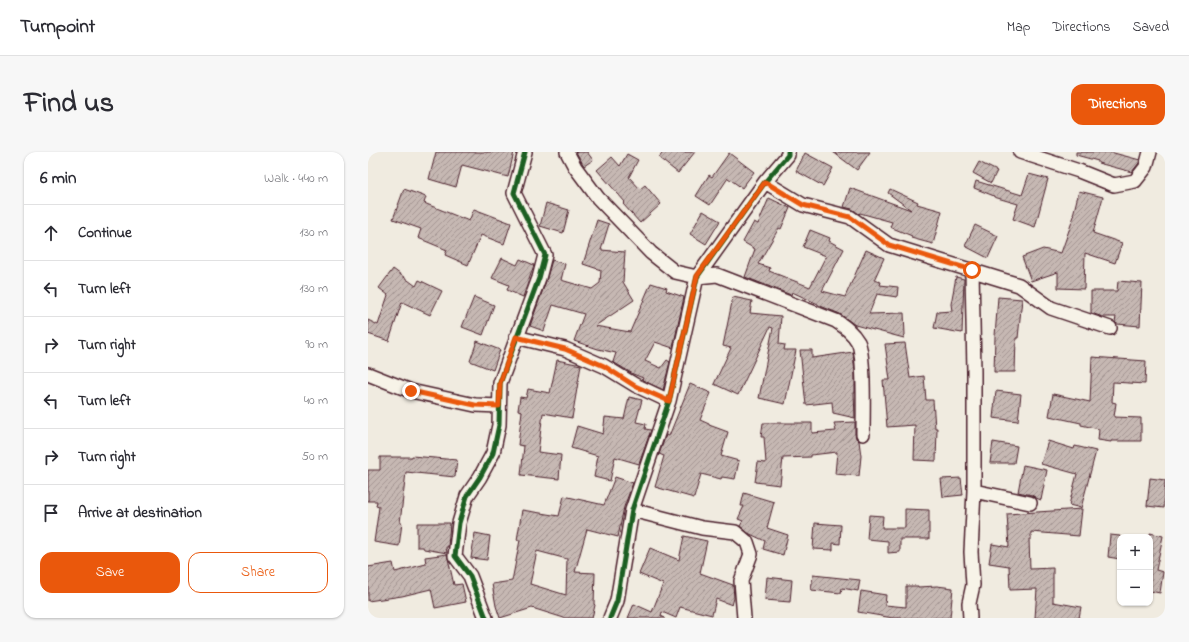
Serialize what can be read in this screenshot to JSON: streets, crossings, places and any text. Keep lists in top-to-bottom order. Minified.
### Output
{"page":{"header":"Turnpoint","nav":["Map","Directions","Saved"],"title":"Find us","buttons":["Directions",["Save","Share"]],"heading":["6 min","Walk · 440 m"],"list":[["Continue","130 m"],["Turn left","130 m"],["Turn right","90 m"],["Turn left","40 m"],["Turn right","50 m"],"Arrive at destination"],"map_buttons":["+","−"]}}
